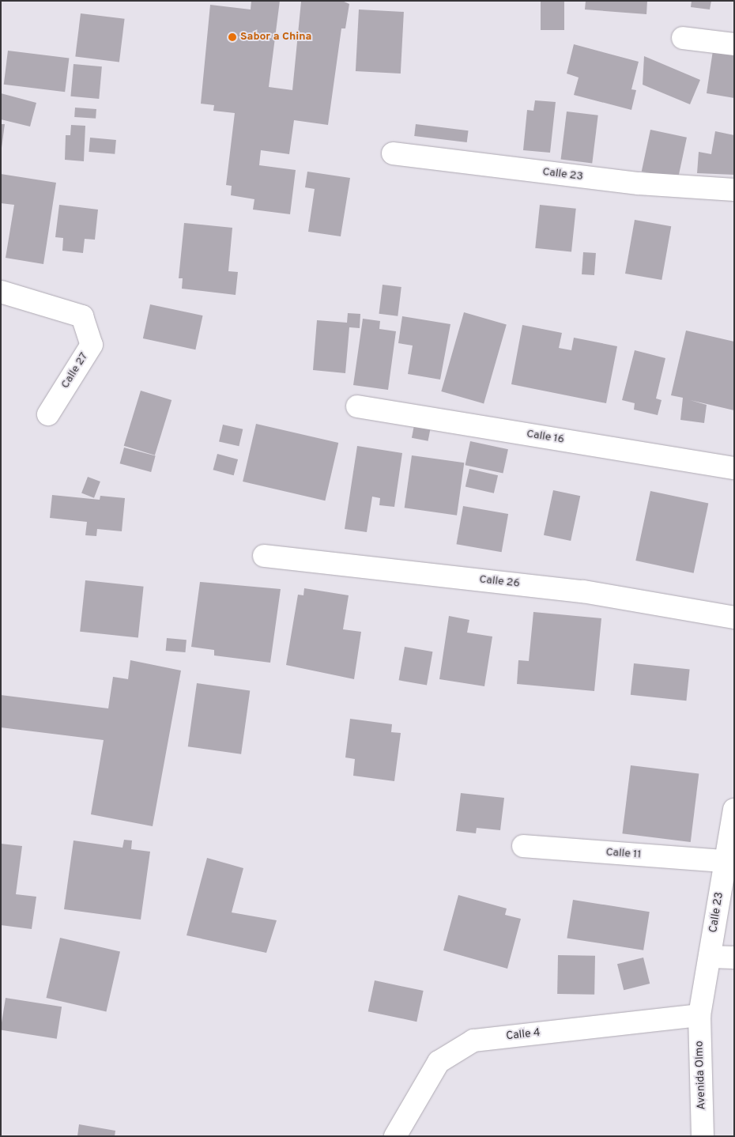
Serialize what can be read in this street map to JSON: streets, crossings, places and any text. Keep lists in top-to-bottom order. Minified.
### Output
{"streets":{"street":["Calle 23","Calle 27","Calle 16","Calle 26","Calle 11","Calle 4","Avenida Olmo"]},"crossings":[["Calle 23","Calle 11"],["Calle 23","Calle 4"],["Calle 23","Avenida Olmo"],["Calle 4","Avenida Olmo"]],"places":["Sabor a China"]}
